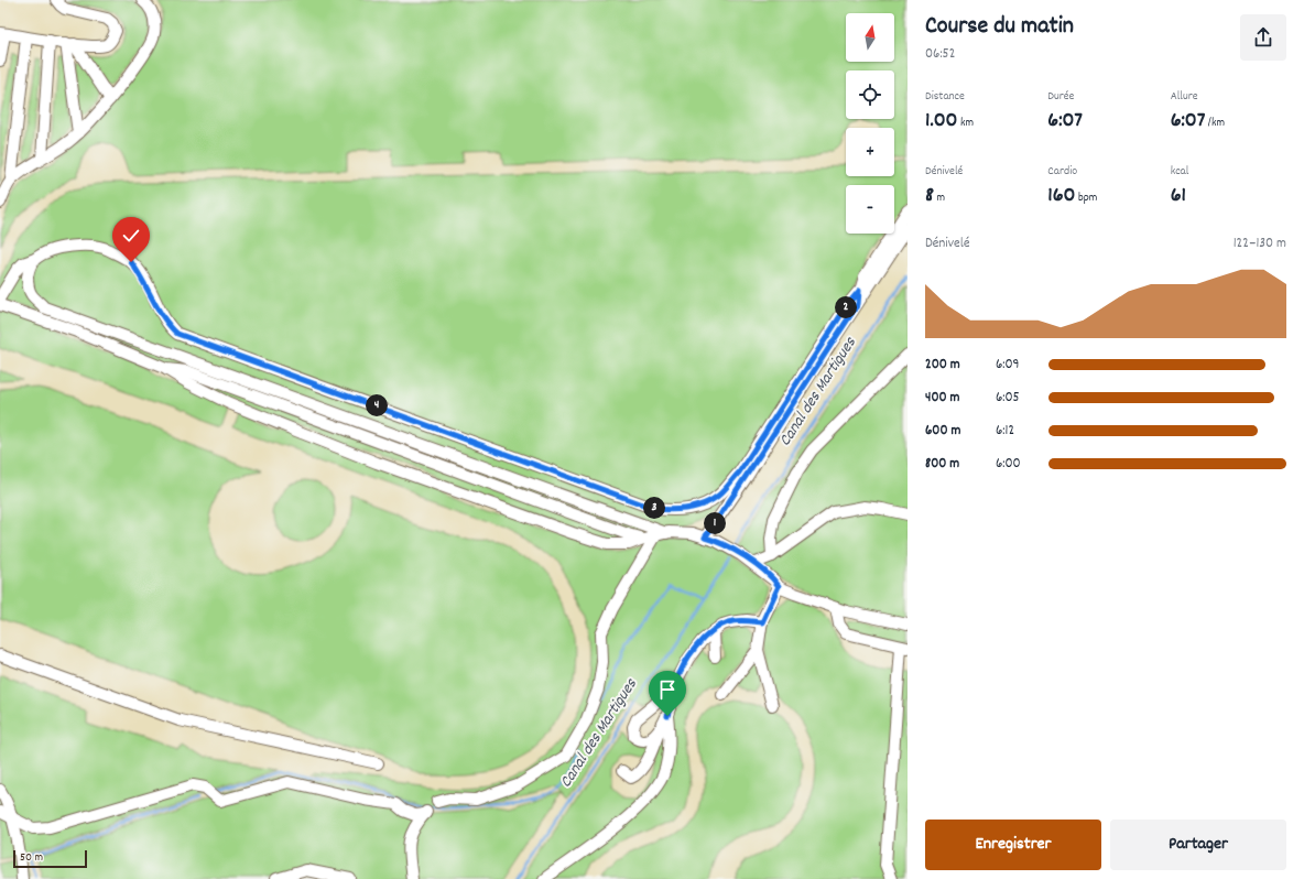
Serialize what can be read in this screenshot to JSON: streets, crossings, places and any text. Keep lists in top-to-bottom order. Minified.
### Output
{"water":["Canal des Martigues"],"scale_bar":"50 m","north":"top","page":{"heading":["Course du matin","06:52"],"map_buttons":["+","−"],"stats":[["Distance","1.00 km"],["Durée","6:07"],["Allure","6:07 /km"],["Dénivelé","8 m"],["Cardio","160 bpm"],["kcal","61"]],"chart":["Dénivelé","122–130 m"],"pins":["2","4","3","1"],"list":[{"name":"200 m","note":"6:09"},{"name":"400 m","note":"6:05"},{"name":"600 m","note":"6:12"},{"name":"800 m","note":"6:00"}],"buttons":["Enregistrer","Partager"],"scale":"50 m"}}
